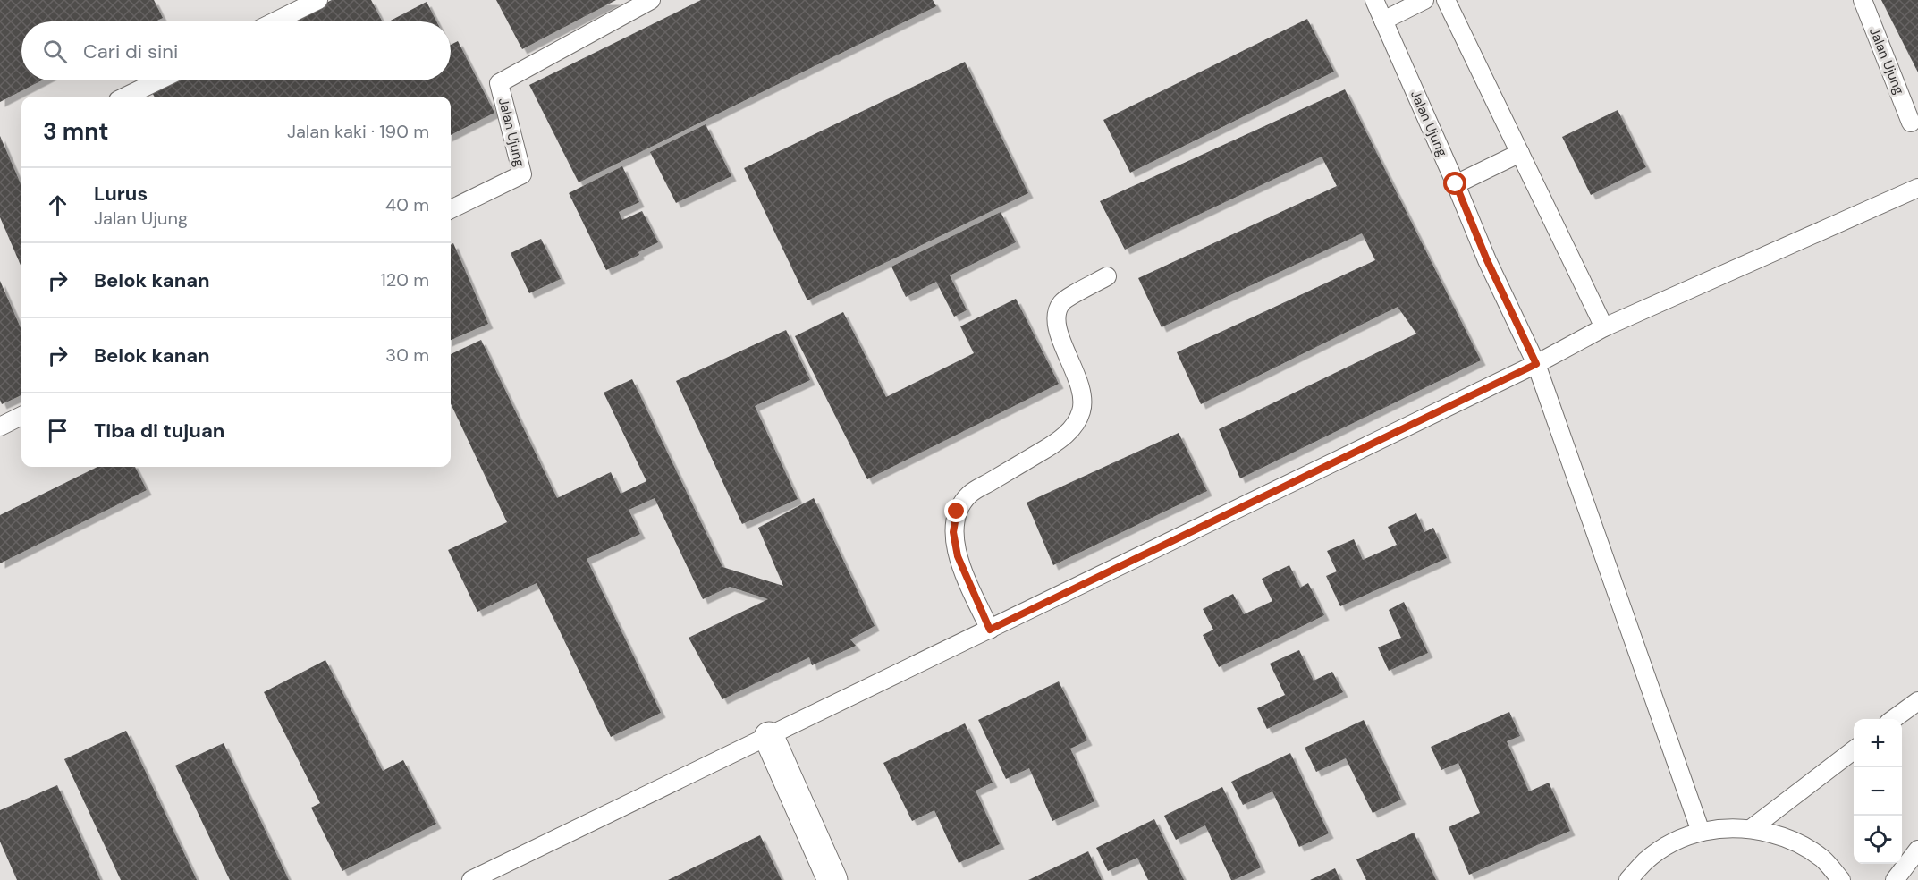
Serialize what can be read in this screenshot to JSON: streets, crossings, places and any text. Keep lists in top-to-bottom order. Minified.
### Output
{"streets":{"lane":["Jalan Ujung"]},"page":{"search":"Cari di sini","heading":["3 mnt","Jalan kaki · 190 m"],"list":[["Lurus","Jalan Ujung","40 m"],["Belok kanan","120 m"],["Belok kanan","30 m"],"Tiba di tujuan"],"map_buttons":["+","−"]}}
